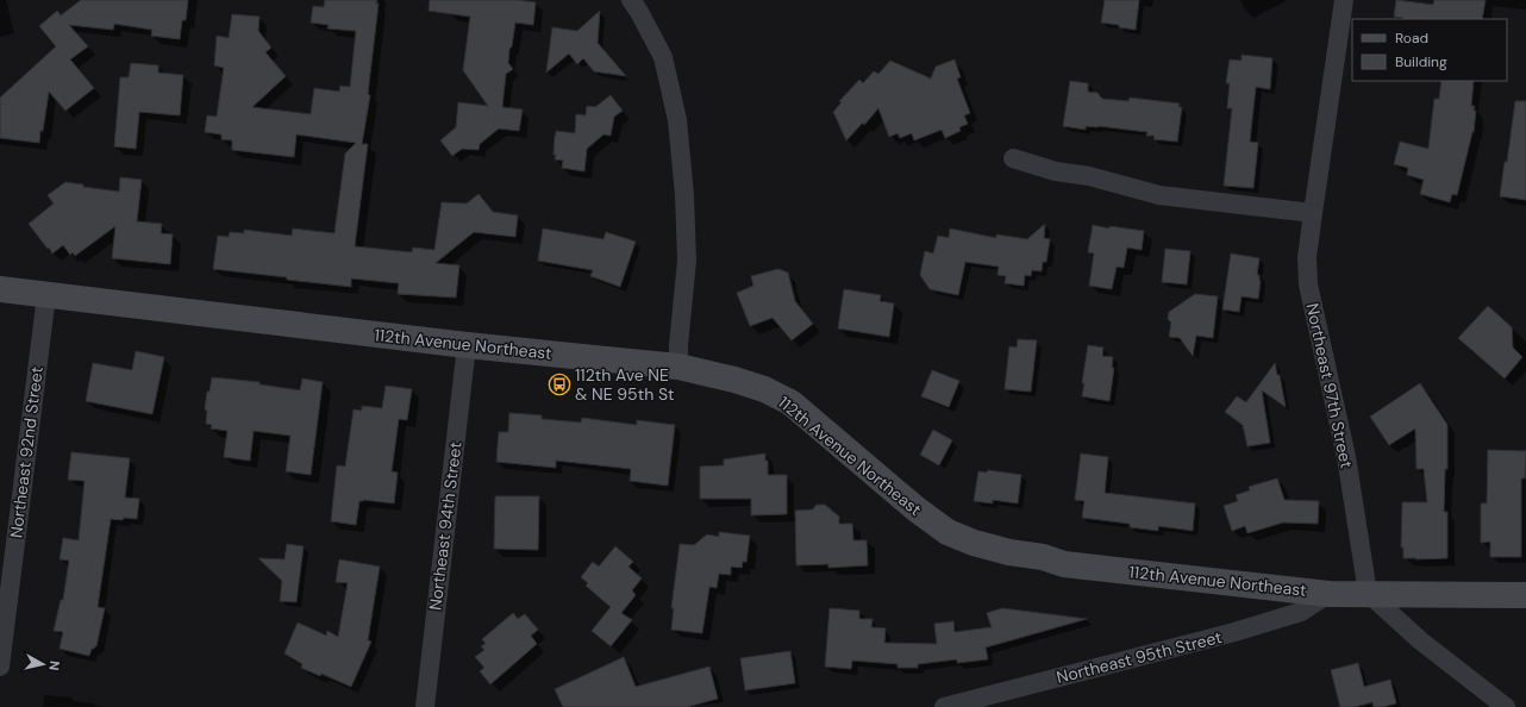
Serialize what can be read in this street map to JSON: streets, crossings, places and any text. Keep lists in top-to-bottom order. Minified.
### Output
{"streets":{"street":["112th Avenue Northeast","Northeast 97th Street","Northeast 92nd Street","Northeast 94th Street","Northeast 95th Street"]},"crossings":[["112th Avenue Northeast","Northeast 97th Street"],["112th Avenue Northeast","Northeast 92nd Street"],["112th Avenue Northeast","Northeast 94th Street"],["112th Avenue Northeast","Northeast 95th Street"]],"places":{"bus stop":["112th Ave NE & NE 95th St"]},"legend":["Road","Building"],"north":"right"}
